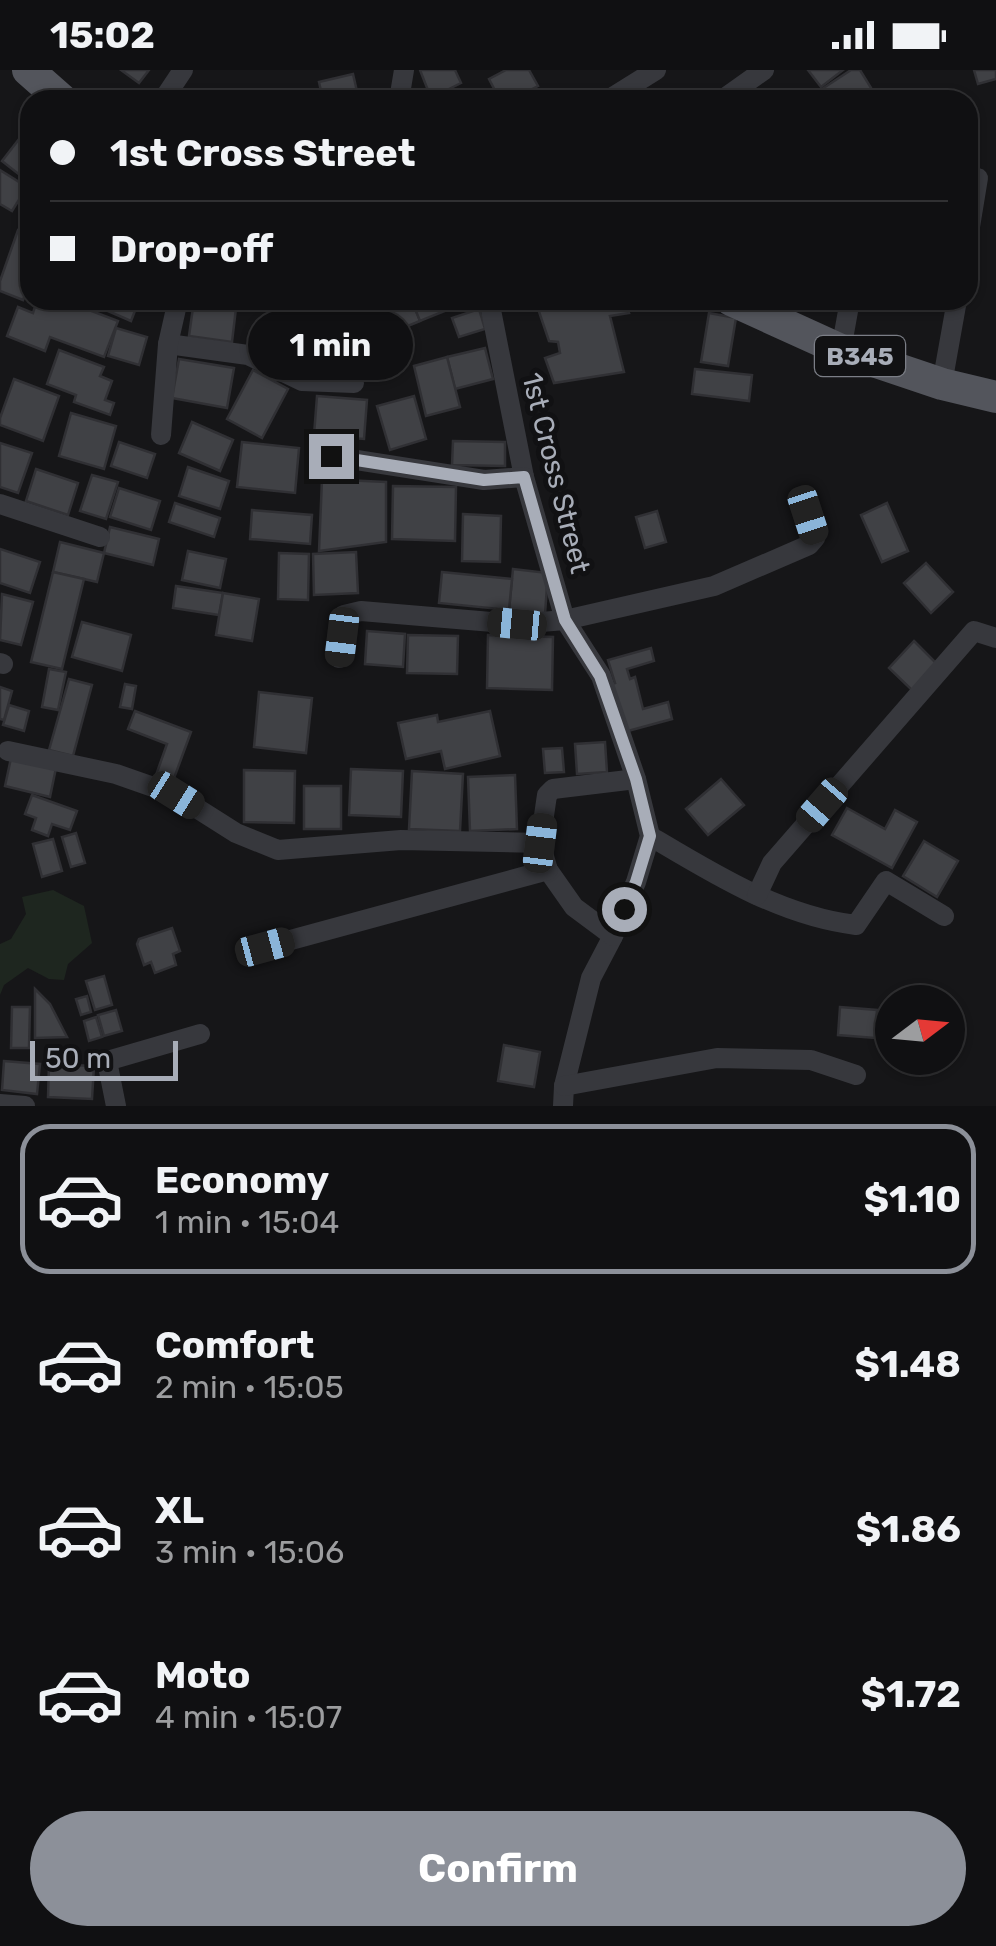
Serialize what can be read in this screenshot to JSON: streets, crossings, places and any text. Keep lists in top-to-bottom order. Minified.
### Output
{"streets":{"main road":["B345"],"street":["1st Cross Street"]},"scale_bar":"50 m","north":"right","page":{"status":"15:02","banner":["1st Cross Street","Drop-off"],"bubble":"1 min","scale":"50 m","list":[{"name":"Economy","note":"1 min · 15:04","value":"$1.10"},{"name":"Comfort","note":"2 min · 15:05","value":"$1.48"},{"name":"XL","note":"3 min · 15:06","value":"$1.86"},{"name":"Moto","note":"4 min · 15:07","value":"$1.72"}],"buttons":"Confirm"}}
